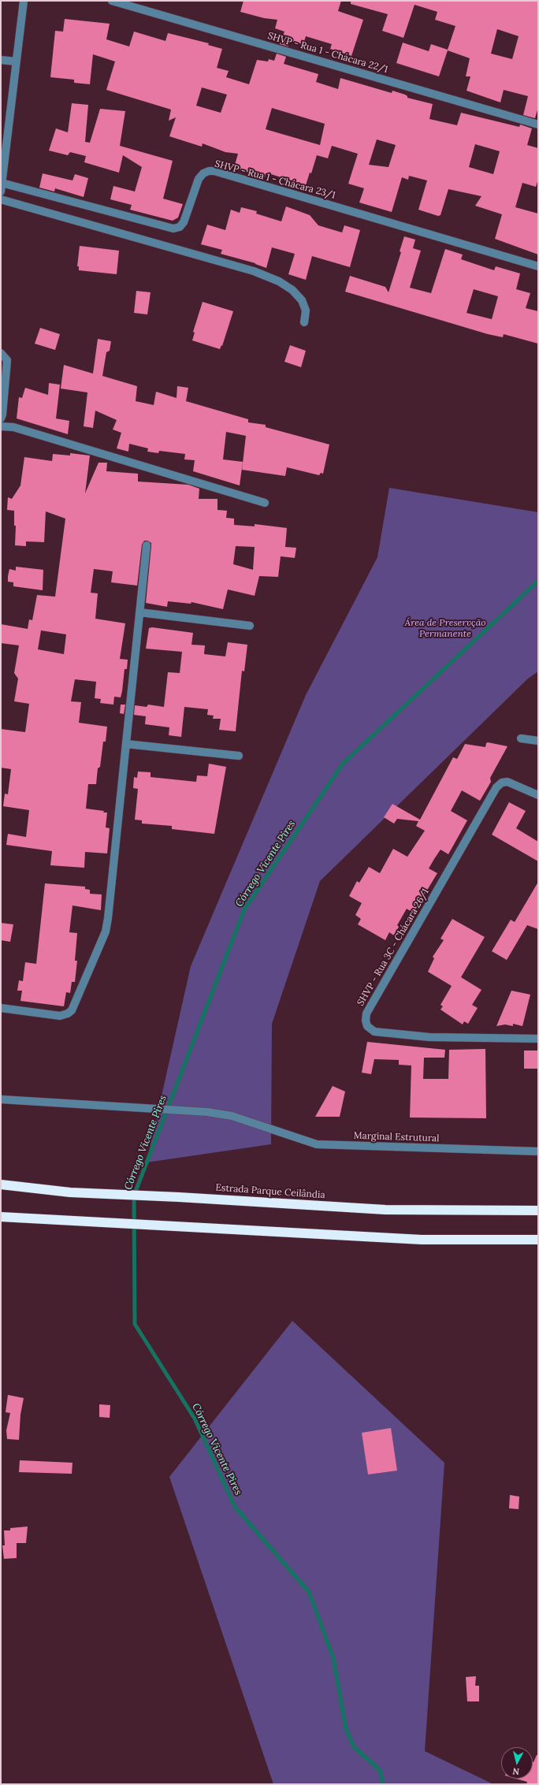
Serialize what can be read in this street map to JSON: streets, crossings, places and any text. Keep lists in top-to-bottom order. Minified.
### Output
{"streets":{"highway":["Estrada Parque Ceilândia"],"street":["SHVP - Rua 1 - Chácara 22/1","SHVP - Rua 1 - Chácara 23/1","SHVP - Rua 3C - Chácara 26/1","Marginal Estrutural"]},"water":["Córrego Vicente Pires"],"parks":["Área de Preservção Permanente"],"north":"bottom"}
